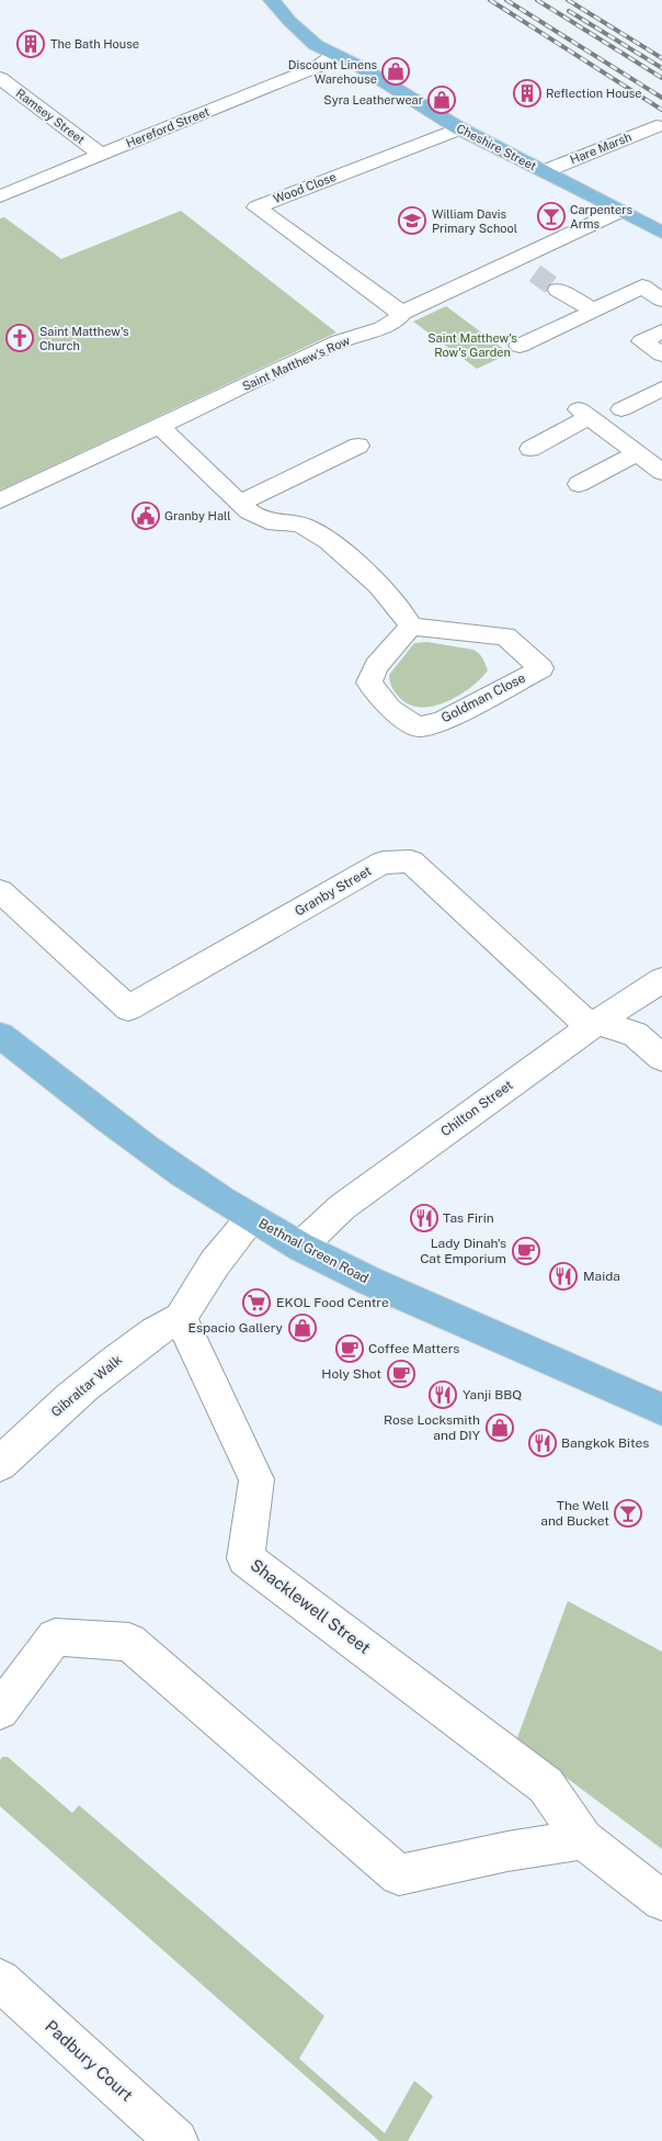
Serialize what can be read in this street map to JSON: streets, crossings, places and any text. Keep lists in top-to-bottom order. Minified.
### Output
{"streets":{"main road":["Cheshire Street","Bethnal Green Road"],"street":["Ramsey Street","Hereford Street","Hare Marsh","Wood Close","Saint Matthew's Row","Goldman Close","Granby Street","Chilton Street","Gibraltar Walk","Shacklewell Street","Padbury Court"]},"crossings":[["Ramsey Street","Hereford Street"],["Hereford Street","Cheshire Street"],["Cheshire Street","Hare Marsh"],["Cheshire Street","Wood Close"],["Cheshire Street","Saint Matthew's Row"],["Wood Close","Saint Matthew's Row"],["Granby Street","Chilton Street"],["Chilton Street","Bethnal Green Road"],["Gibraltar Walk","Shacklewell Street"]],"parks":["Saint Matthew's Row's Garden"],"places":{"building":["The Bath House","Reflection House"],"shop":["Discount Linens Warehouse","Syra Leatherwear","Espacio Gallery","Rose Locksmith and DIY"],"bar":["Carpenters Arms","The Well and Bucket"],"school or university":["William Davis Primary School"],"church":["Saint Matthew's Church"],"public building":["Granby Hall"],"restaurant":["Tas Firin","Maida","Yanji BBQ","Bangkok Bites"],"cafe":["Lady Dinah's Cat Emporium","Coffee Matters","Holy Shot"],"supermarket":["EKOL Food Centre"]}}
